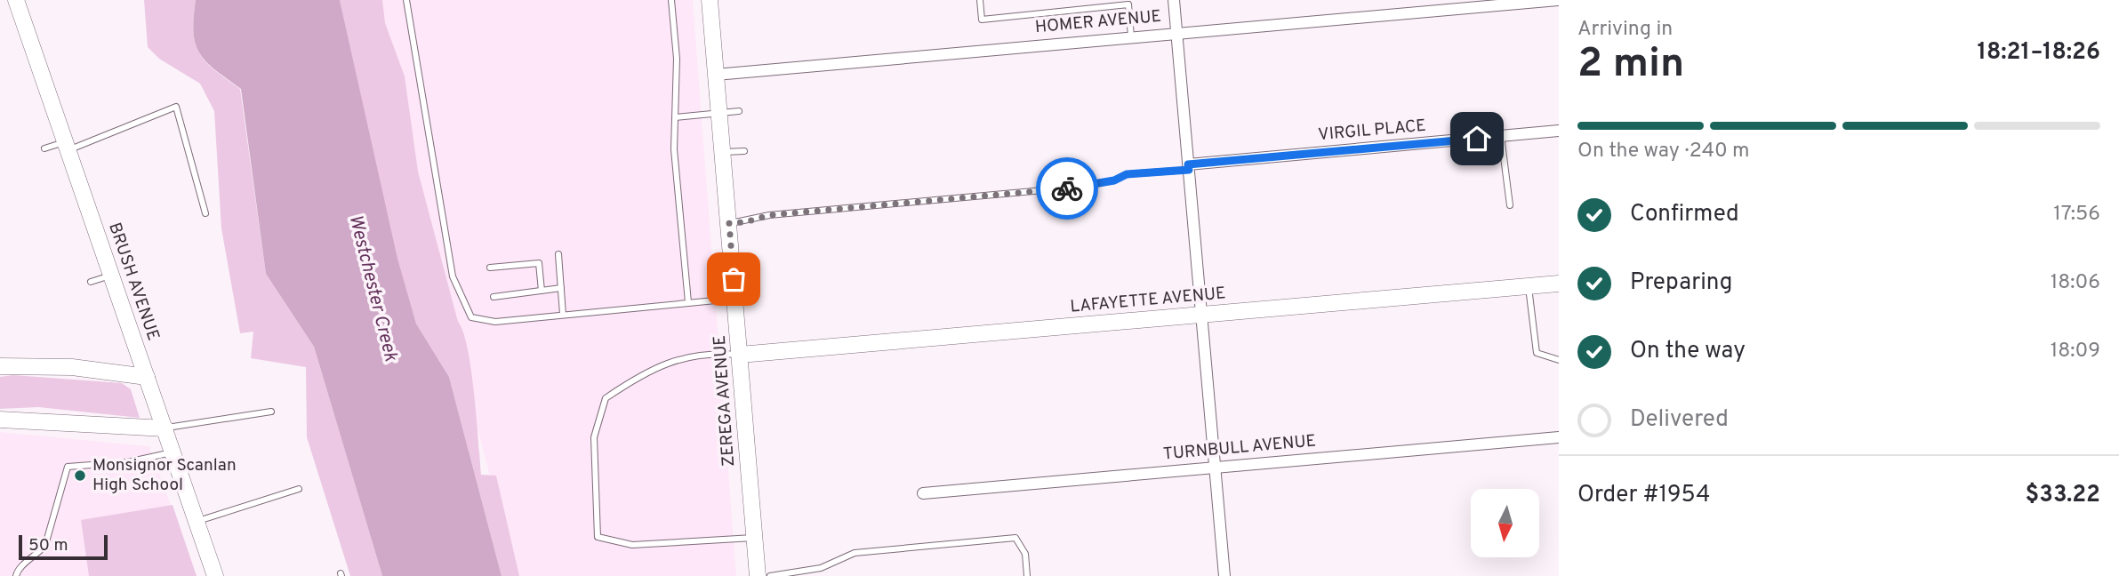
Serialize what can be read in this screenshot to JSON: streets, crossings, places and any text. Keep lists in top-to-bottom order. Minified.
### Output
{"streets":{"street":["HOMER AVENUE","VIRGIL PLACE","BRUSH AVENUE","LAFAYETTE AVENUE","ZEREGA AVENUE","TURNBULL AVENUE"]},"crossings":[["HOMER AVENUE","ZEREGA AVENUE"],["LAFAYETTE AVENUE","ZEREGA AVENUE"]],"water":["Westchester Creek"],"places":["Monsignor Scanlan High School"],"scale_bar":"50 m","north":"bottom","page":{"heading":["2 min","Arriving in","18:21–18:26"],"panel":["Order #1954","$33.22"],"bar":"On the way · 240 m","list":[["Confirmed","17:56"],["Preparing","18:06"],["On the way","18:09"],"Delivered"],"scale":"50 m"}}
